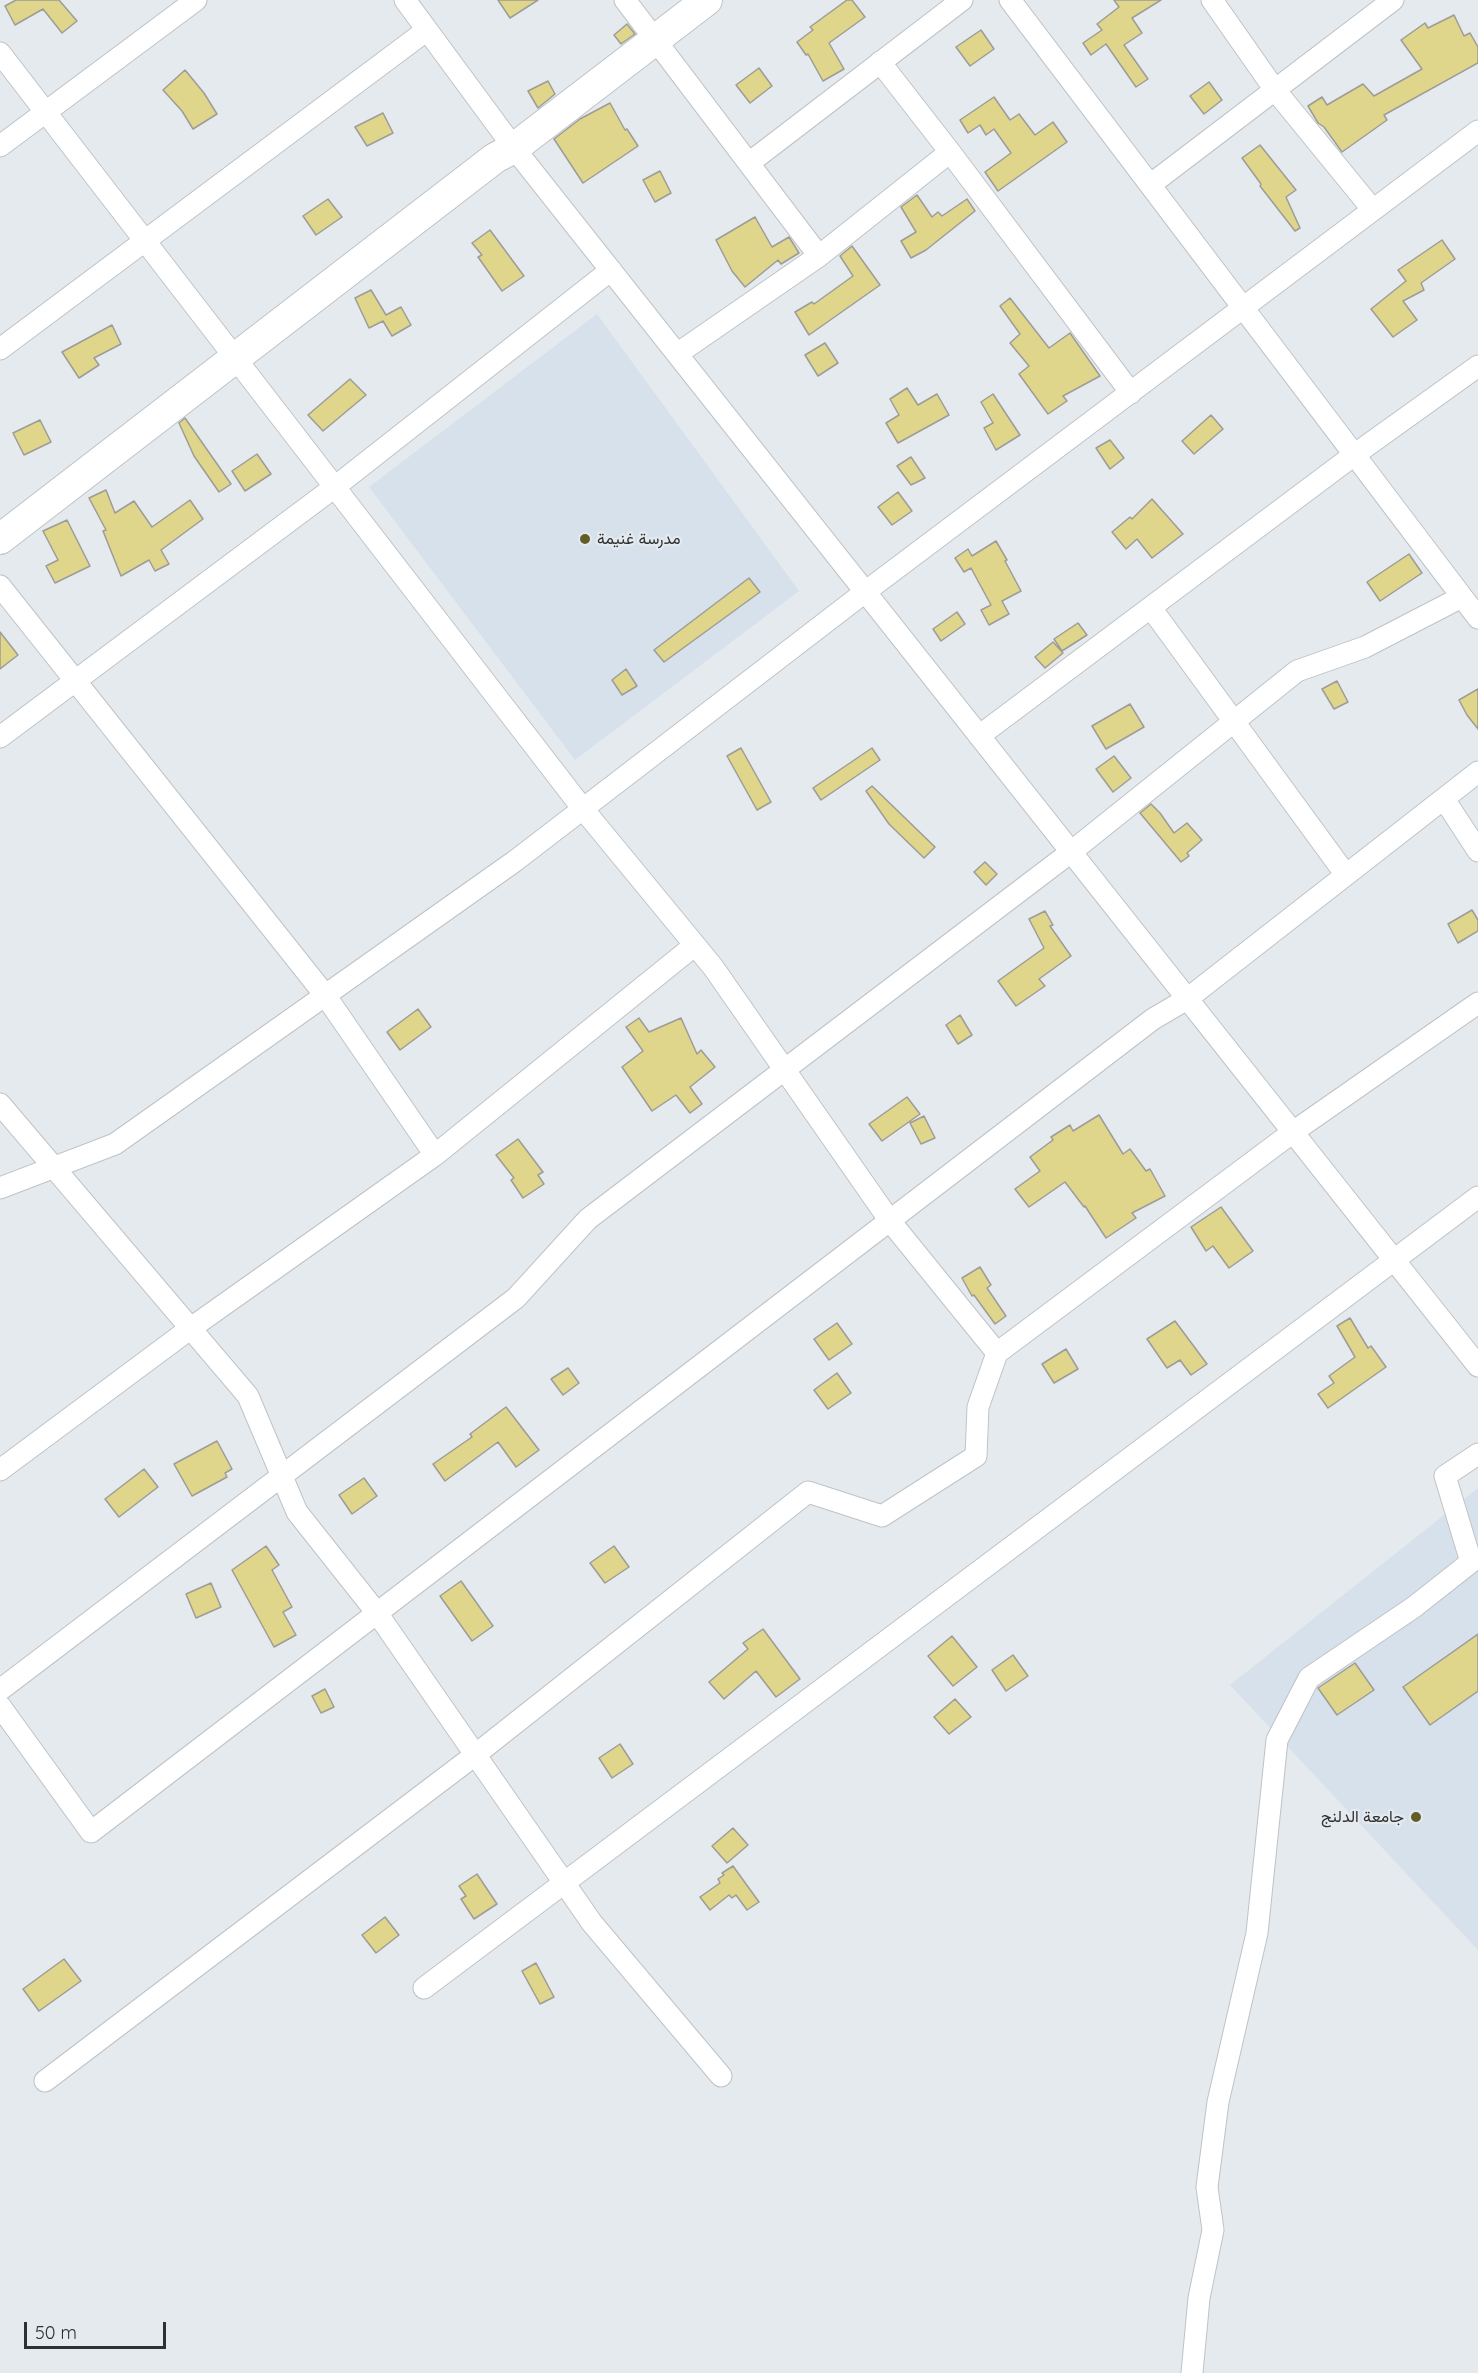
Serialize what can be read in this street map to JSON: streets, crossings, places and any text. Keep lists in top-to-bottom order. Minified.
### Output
{"places":["مدرسة غنيمة","جامعة الدلنج"],"scale_bar":"50 m"}
